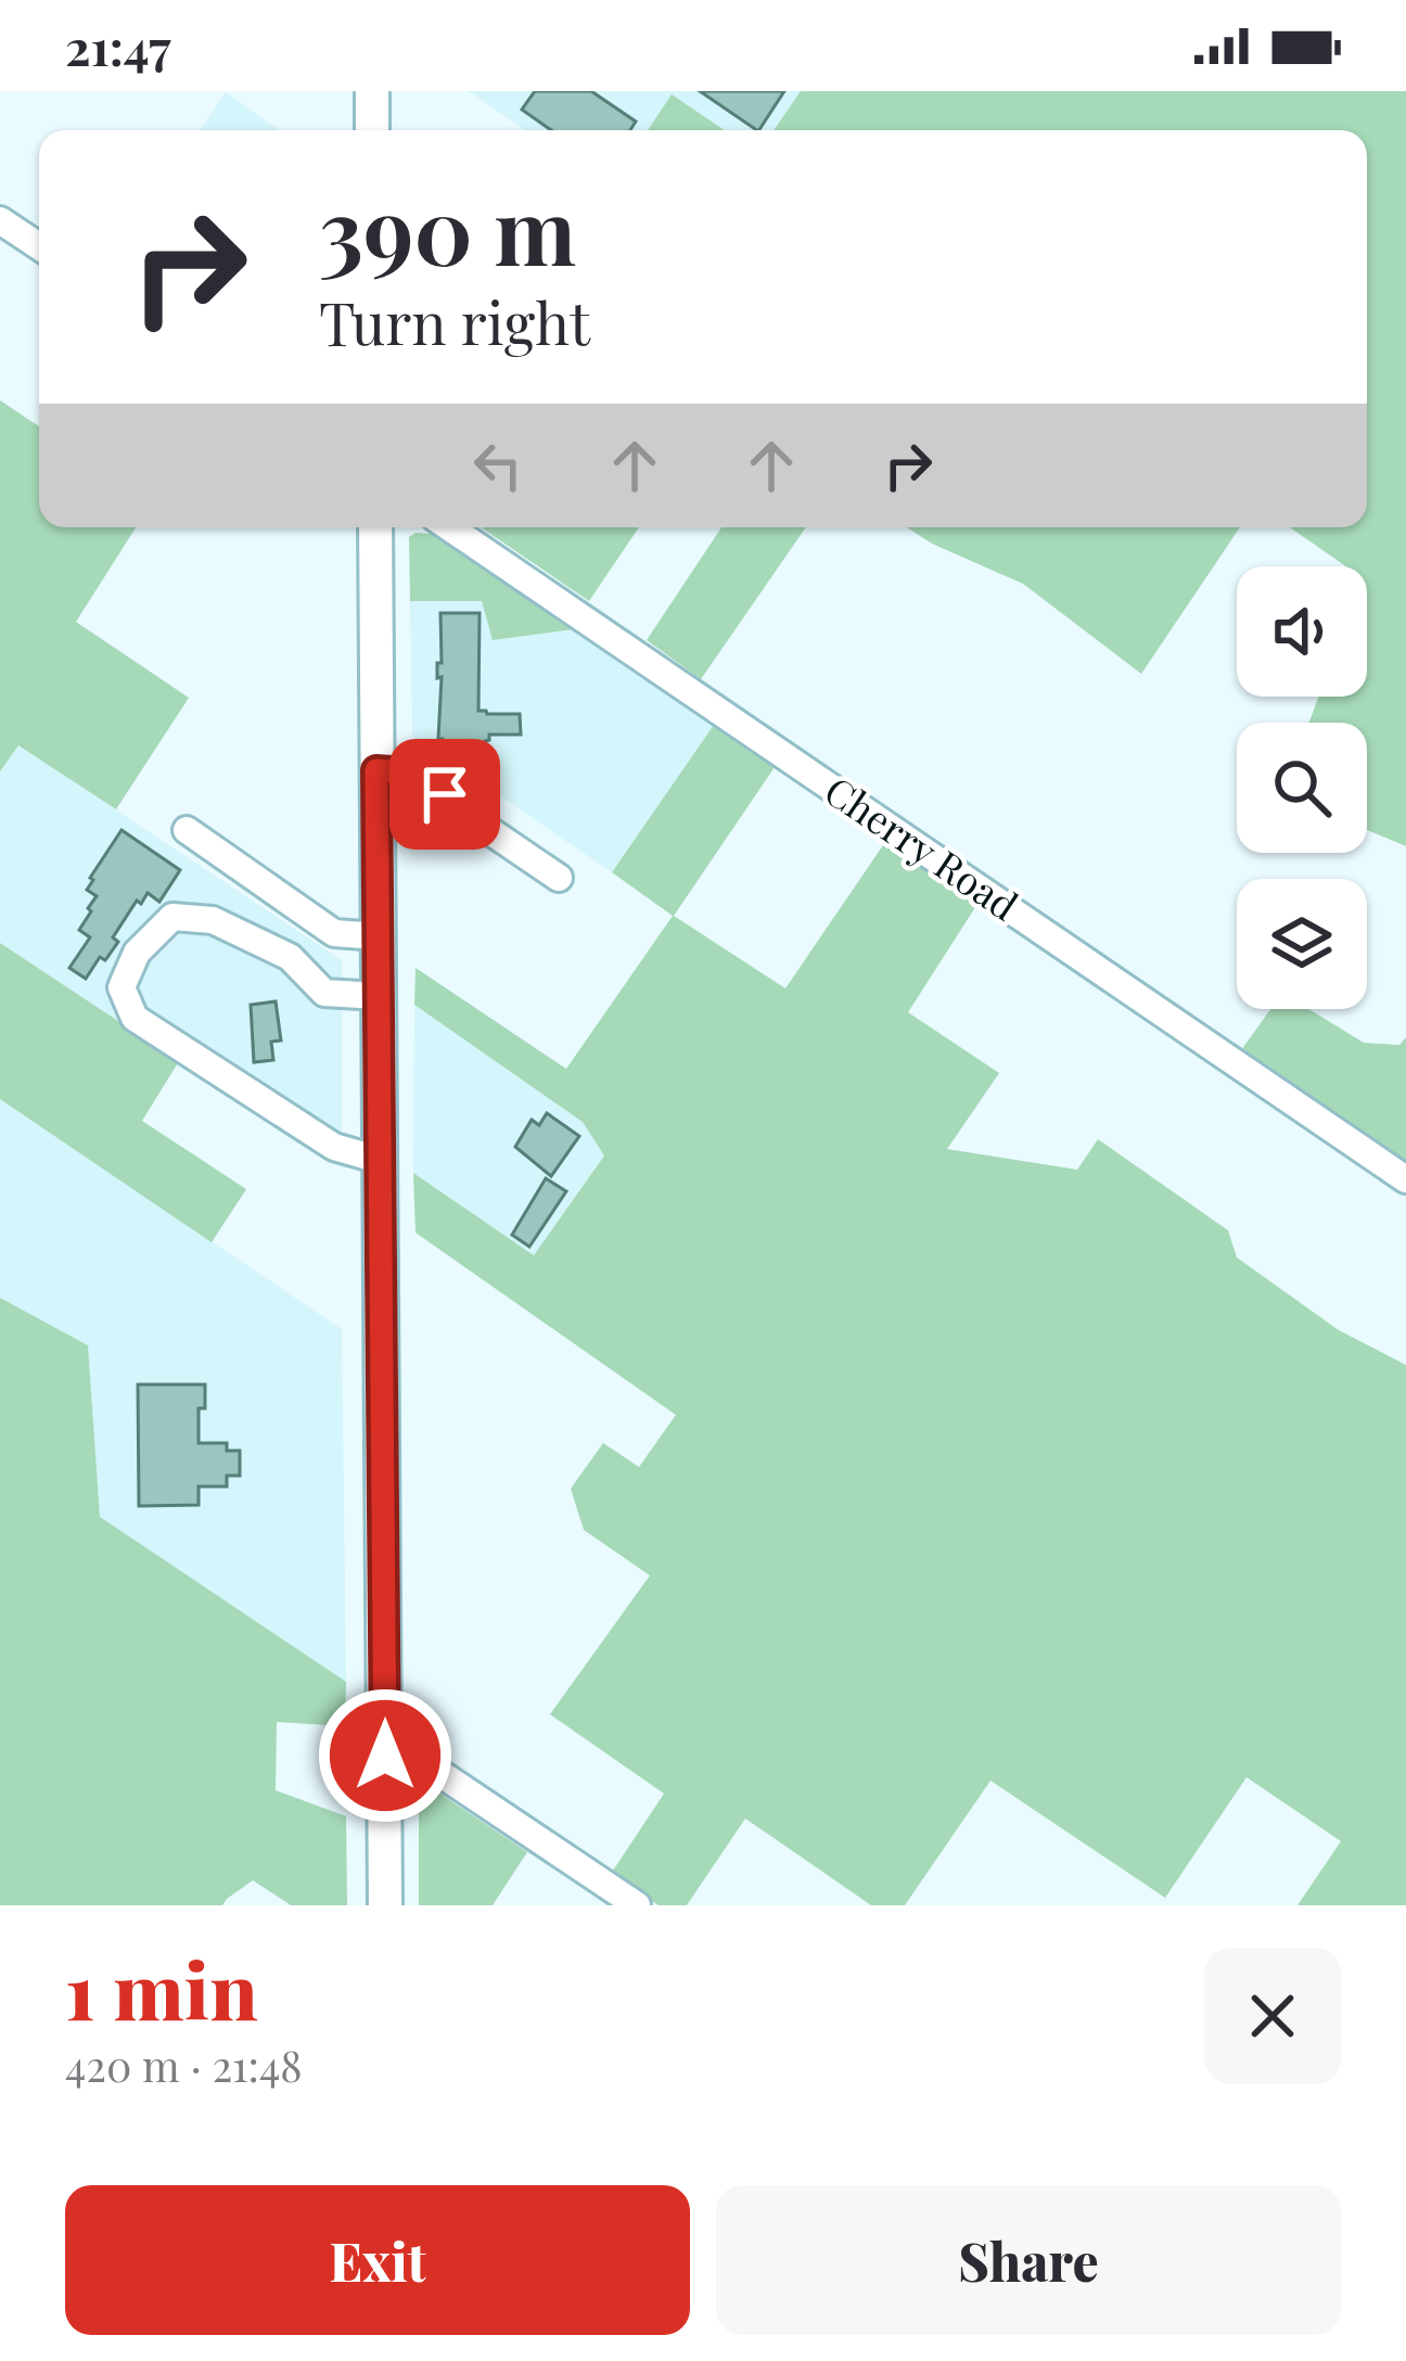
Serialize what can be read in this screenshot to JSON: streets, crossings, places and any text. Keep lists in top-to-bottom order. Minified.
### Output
{"streets":{"street":["Cherry Road"]},"page":{"status":"21:47","turn":["390 m","Turn right"],"heading":["1 min","420 m · 21:48"],"buttons":["Exit","Share"]}}
